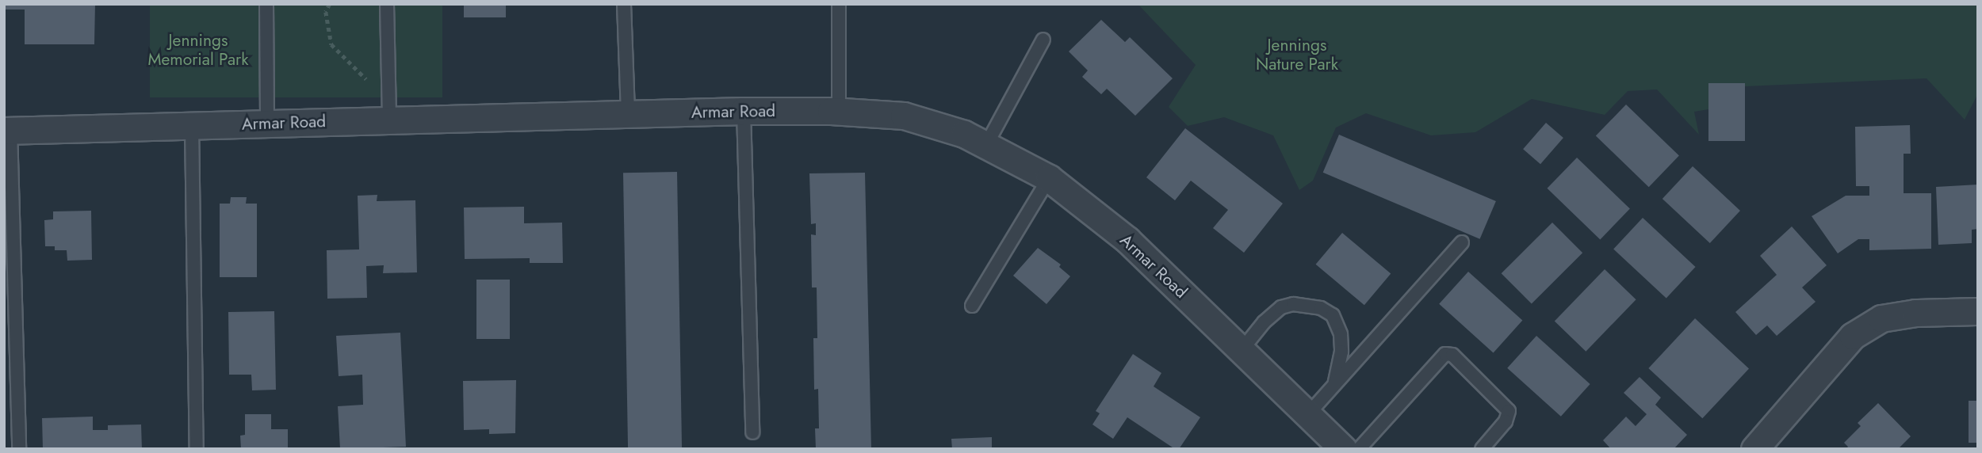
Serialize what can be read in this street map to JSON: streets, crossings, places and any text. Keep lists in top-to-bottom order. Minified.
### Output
{"streets":{"street":["Armar Road"]},"parks":["Jennings Memorial Park","Jennings Nature Park"]}
